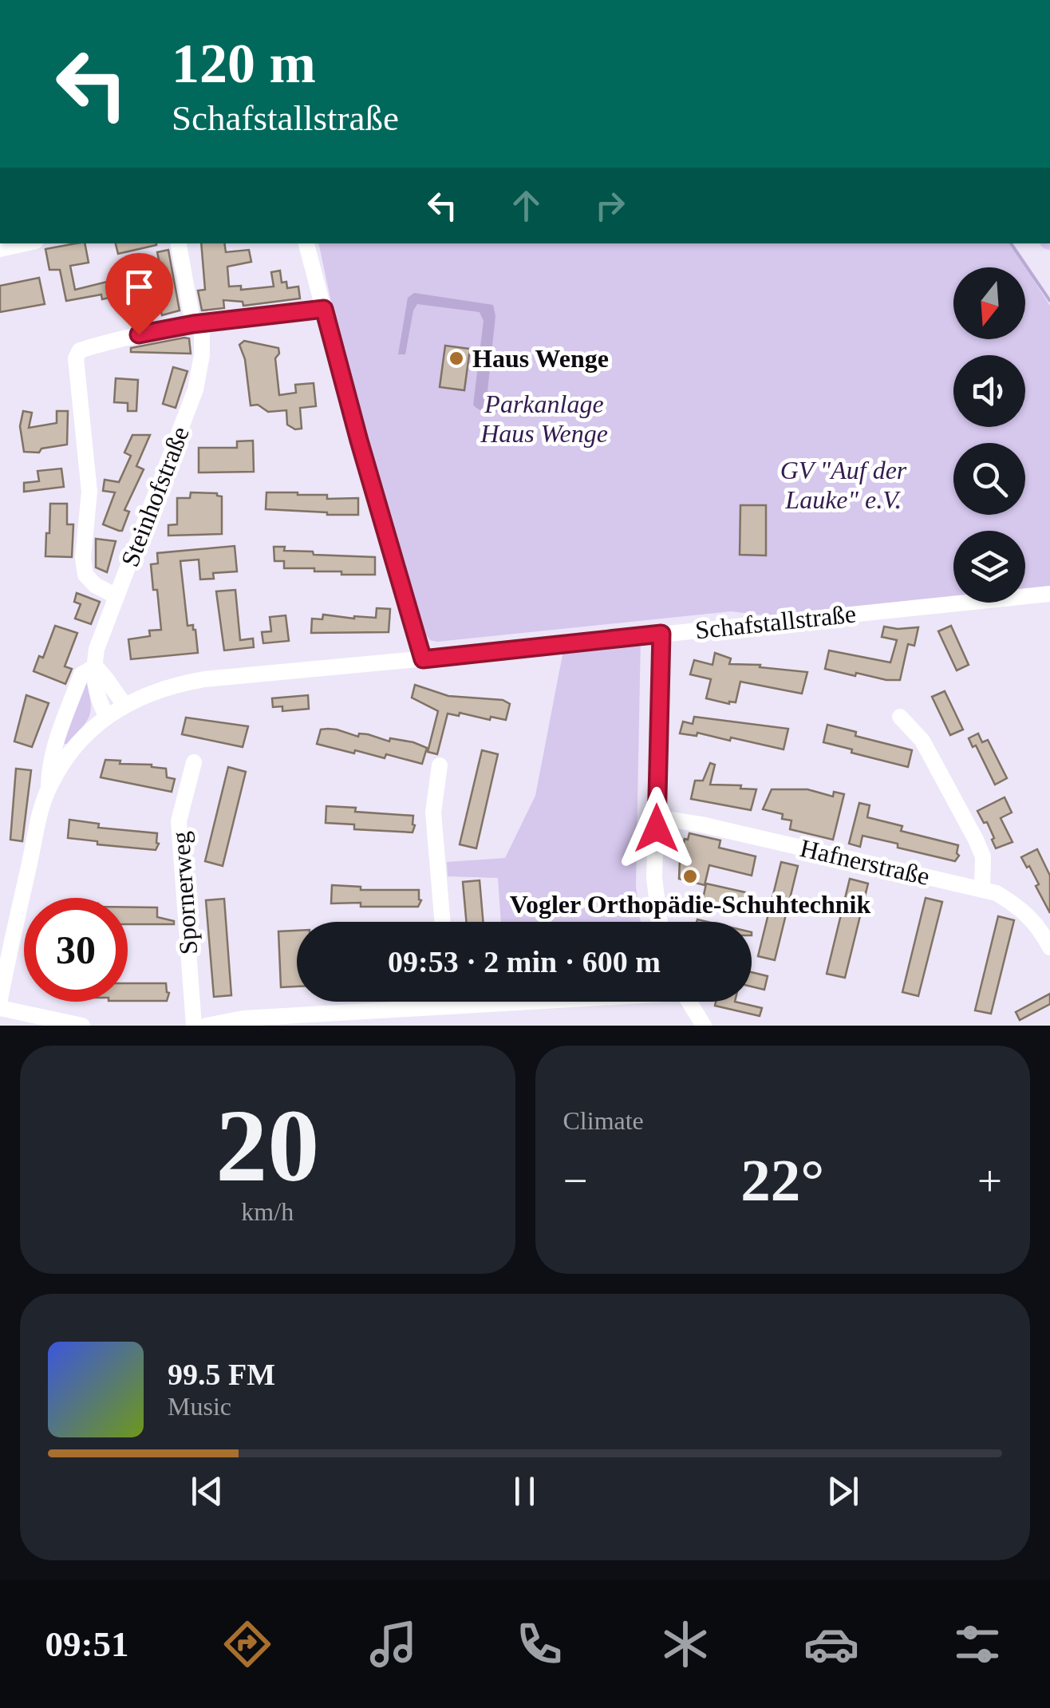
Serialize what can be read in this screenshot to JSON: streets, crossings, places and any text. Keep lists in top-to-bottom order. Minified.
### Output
{"streets":{"street":["Steinhofstraße","Schafstallstraße","Hafnerstraße","Spornerweg"]},"crossings":[["Steinhofstraße","Schafstallstraße"]],"parks":["Parkanlage Haus Wenge","GV \"Auf der Lauke\" e.V."],"places":["Haus Wenge","Vogler Orthopädie-Schuhtechnik"],"north":"bottom","page":{"turn":["120 m","Schafstallstraße"],"limit":"30","trip":"09:53 · 2 min · 600 m","tile":[["20","km/h"],"Climate"],"heat":["−","22°","+"],"song":["99.5 FM","Music"],"tabs":"09:51"}}
